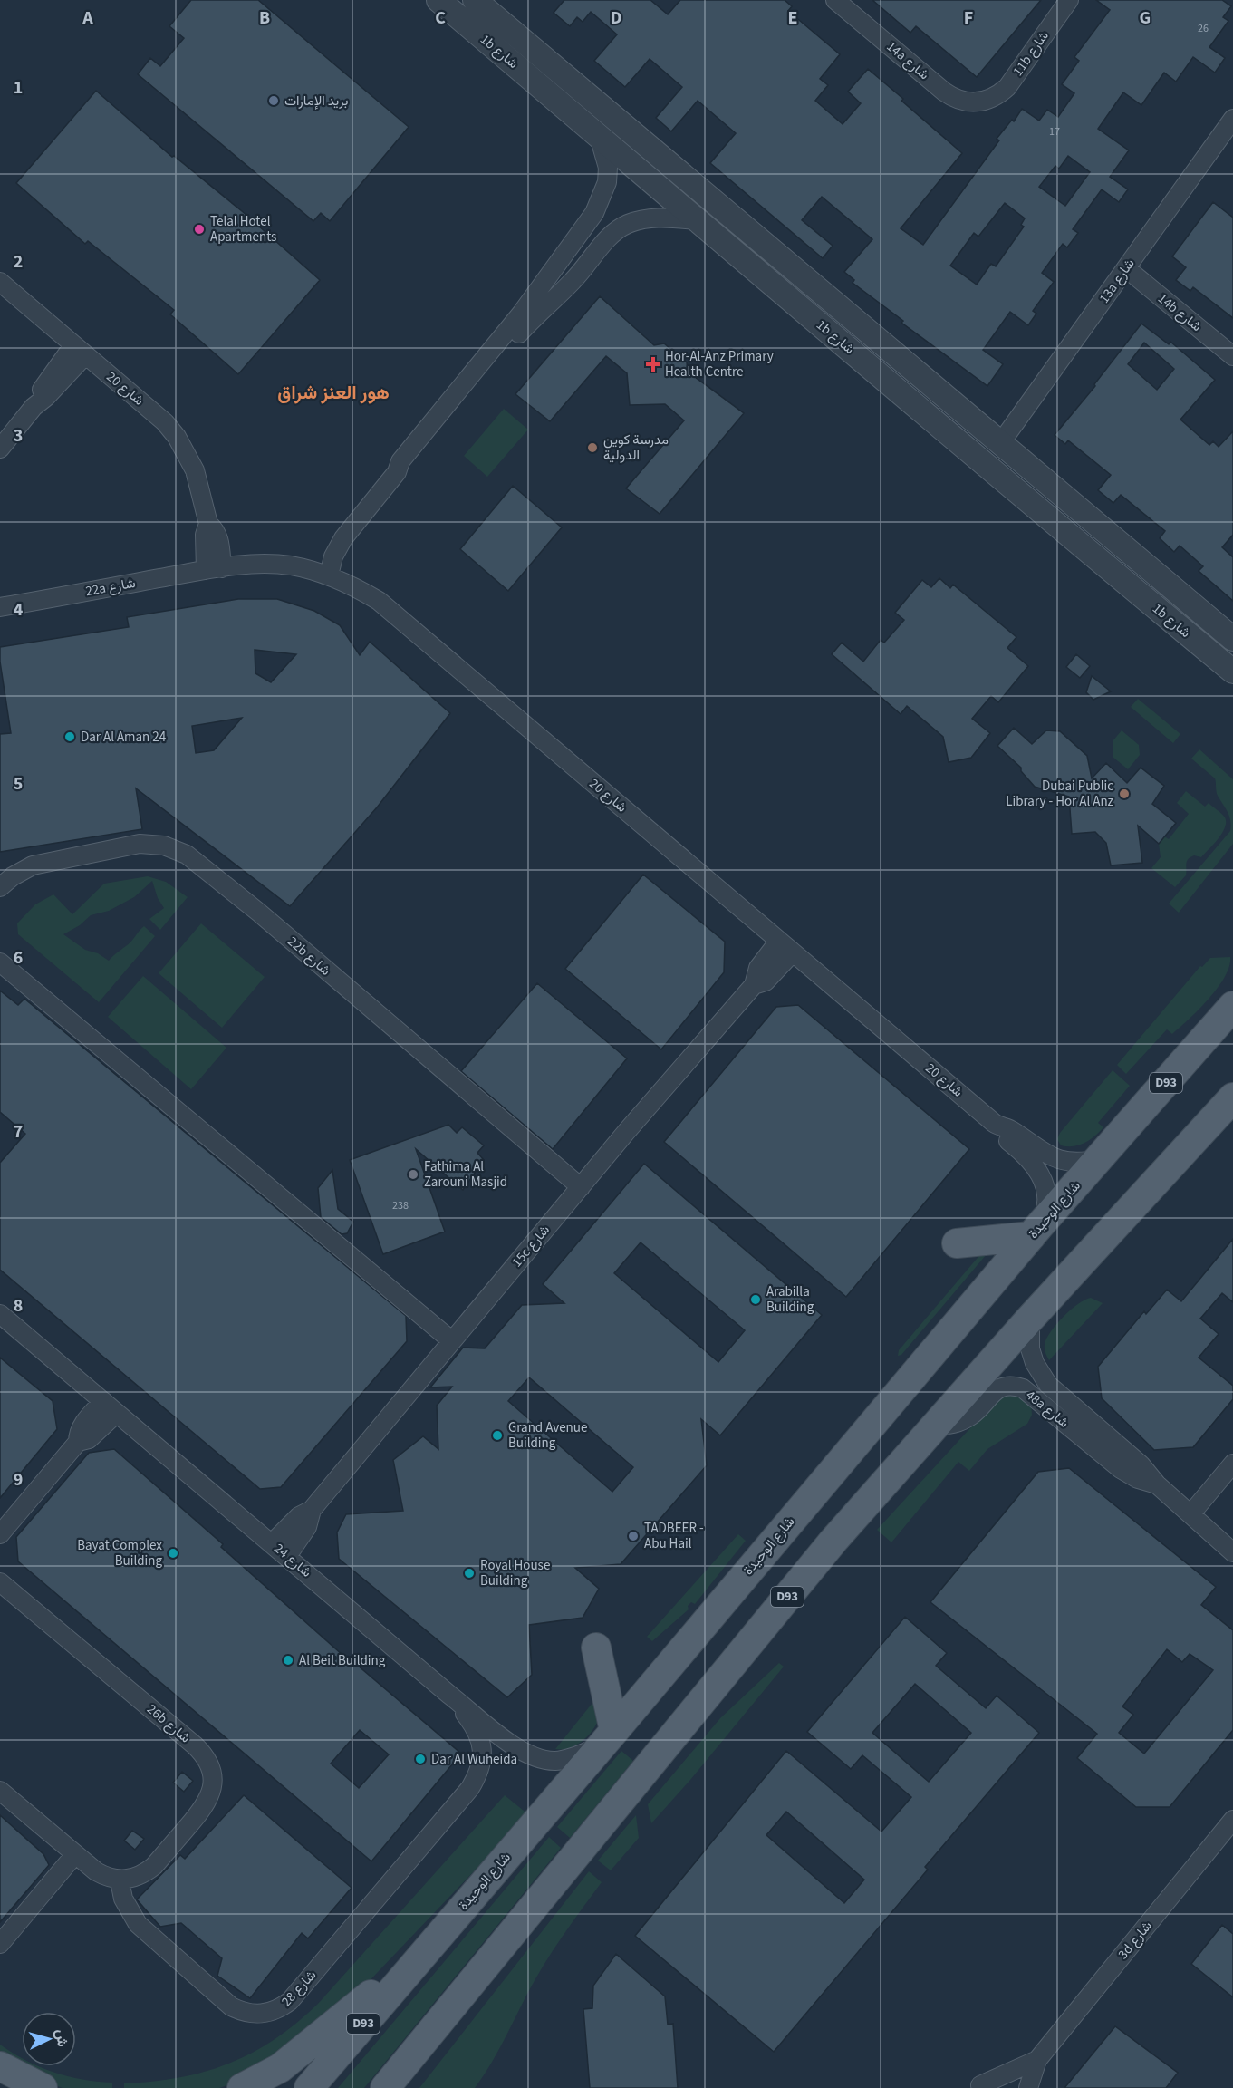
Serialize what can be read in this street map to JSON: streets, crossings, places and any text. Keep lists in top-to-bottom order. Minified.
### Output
{"streets":{"main road":["D93","شارع الوحيدة"],"street":["1b شارع","11b شارع","14a شارع","13a شارع","14b شارع","شارع 20","22a شارع","22b شارع","15c شارع","48a شارع","شارع 24","26b شارع","3d شارع","شارع 28"]},"crossings":[["1b شارع","13a شارع"],["11b شارع","14a شارع"],["13a شارع","14b شارع"],["شارع 20","22a شارع"],["شارع 20","شارع الوحيدة"],["شارع 20","15c شارع"],["22b شارع","15c شارع"],["D93","48a شارع"],["شارع الوحيدة","شارع 24"],["15c شارع","شارع 24"],["شارع 24","شارع 28"],["26b شارع","شارع 28"]],"districts":["هور العنز شراق"],"places":{"other":["بريد الإمارات","Telal Hotel Apartments","مدرسة كوين الدولية","Dar Al Aman 24","Dubai Public Library - Hor Al Anz","Fathima Al Zarouni Masjid","Arabilla Building","Grand Avenue Building","TADBEER - Abu Hail","Bayat Complex Building","Royal House Building","Al Beit Building","Dar Al Wuheida"],"health":["Hor-Al-Anz Primary Health Centre"]},"house_numbers":["26","17","238"],"north":"right","grid":{"columns":["A","B","C","D","E","F","G"],"rows":["1","2","3","4","5","6","7","8","9"]}}
